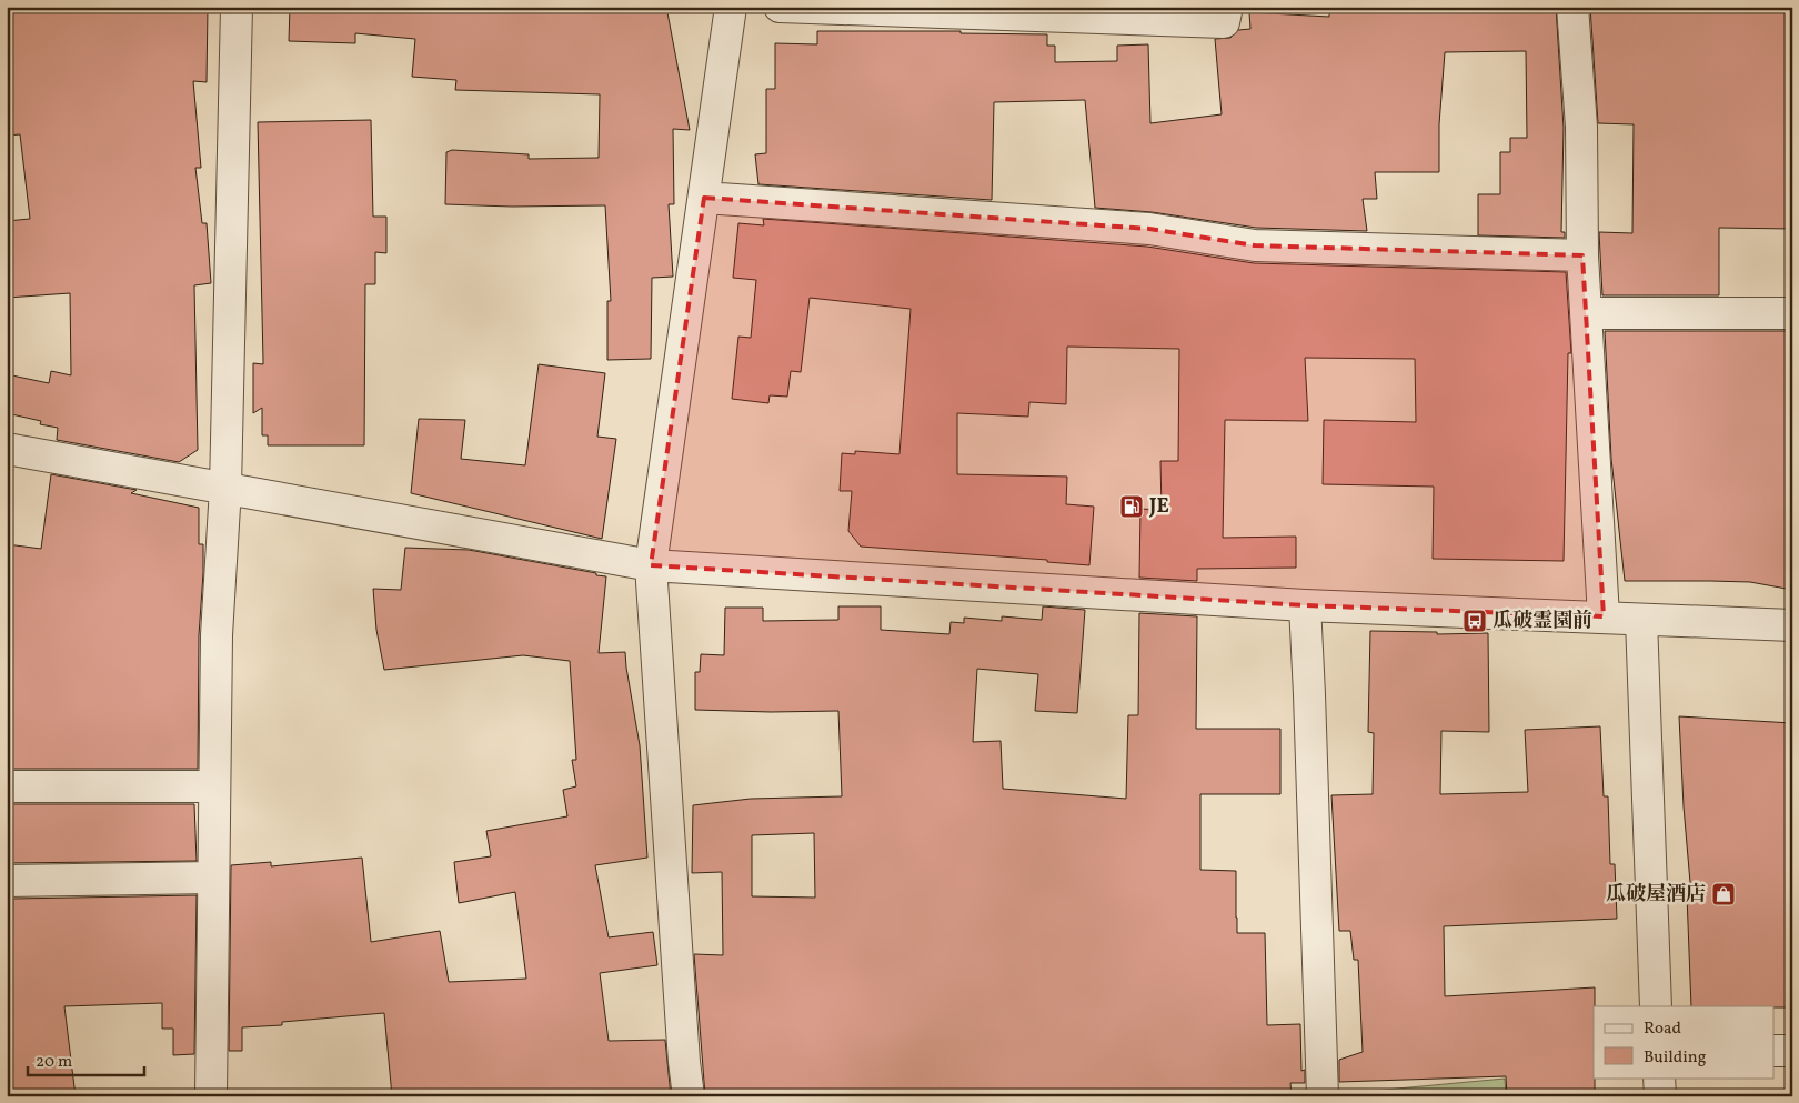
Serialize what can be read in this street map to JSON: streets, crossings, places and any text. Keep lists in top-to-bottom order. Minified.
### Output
{"places":{"fuel station":["JE"],"bus stop":["瓜破霊園前"],"shop":["瓜破屋酒店"]},"legend":["Road","Building"],"scale_bar":"20 m"}
